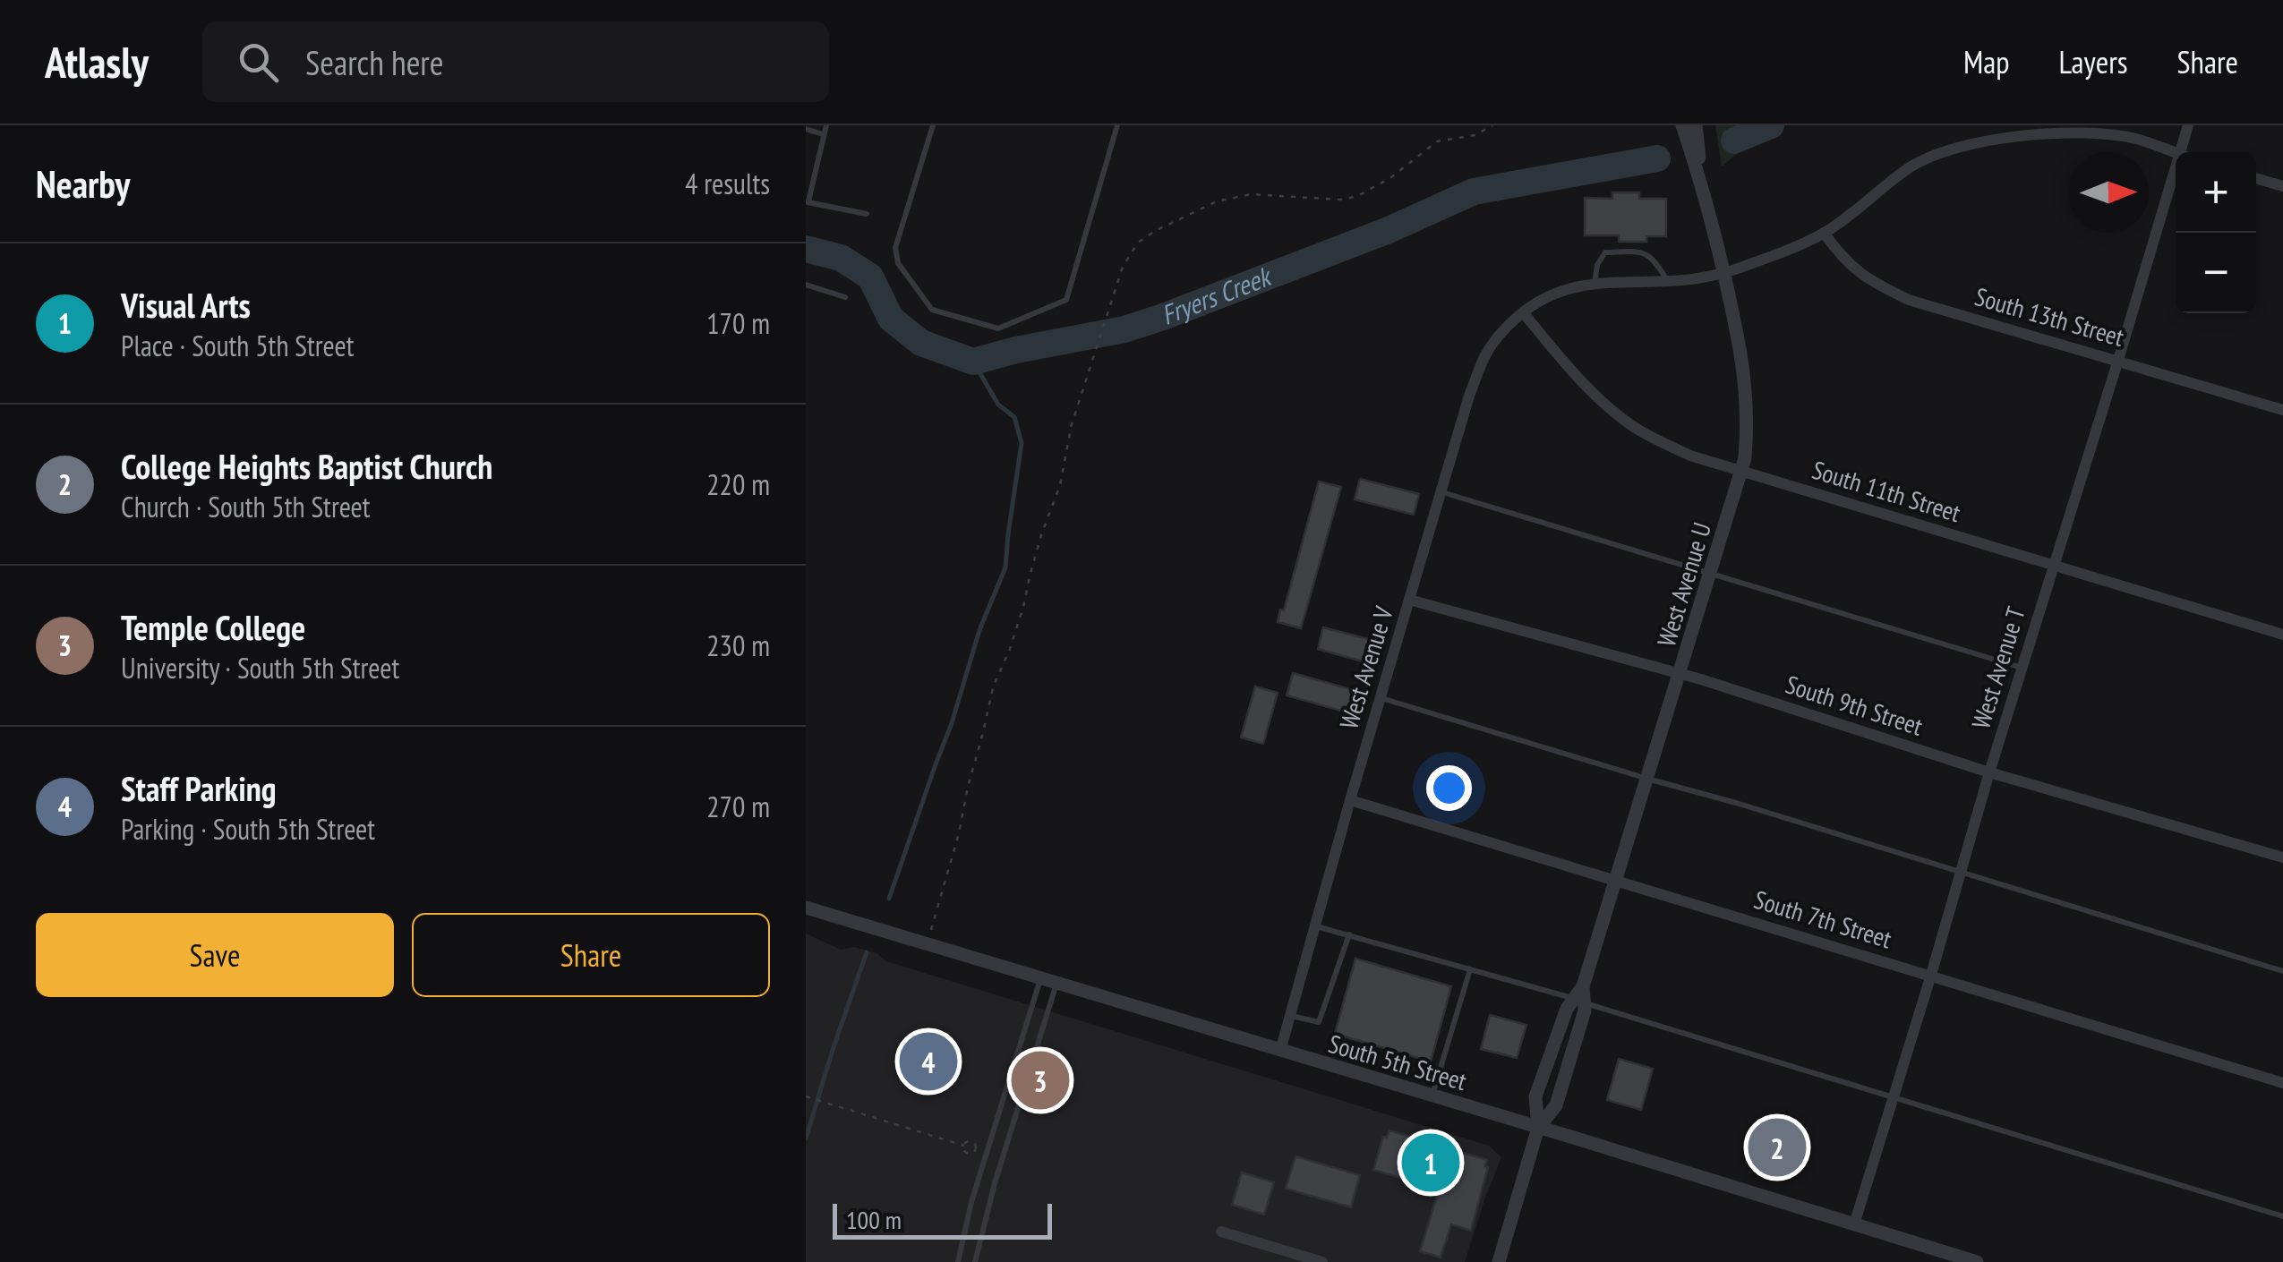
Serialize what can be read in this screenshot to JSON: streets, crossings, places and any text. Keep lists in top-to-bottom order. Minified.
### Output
{"streets":{"street":["South 13th Street","South 11th Street","West Avenue U","West Avenue V","West Avenue T","South 9th Street","South 7th Street","South 5th Street"]},"crossings":[["South 13th Street","West Avenue V"],["South 13th Street","West Avenue T"],["South 11th Street","West Avenue U"],["South 11th Street","West Avenue V"],["South 11th Street","West Avenue T"],["West Avenue U","West Avenue V"],["West Avenue U","South 9th Street"],["West Avenue U","South 7th Street"],["West Avenue U","South 5th Street"],["West Avenue V","South 9th Street"],["West Avenue V","South 7th Street"],["West Avenue V","South 5th Street"],["West Avenue T","South 9th Street"],["West Avenue T","South 7th Street"],["West Avenue T","South 5th Street"]],"water":["Fryers Creek"],"scale_bar":"100 m","north":"right","page":{"header":"Atlasly","search":"Search here","nav":["Map","Layers","Share"],"heading":["Nearby","4 results"],"map_buttons":["+","−"],"list":[{"mark":"1","name":"Visual Arts","note":"Place · South 5th Street","value":"170 m"},{"mark":"2","name":"College Heights Baptist Church","note":"Church · South 5th Street","value":"220 m"},{"mark":"3","name":"Temple College","note":"University · South 5th Street","value":"230 m"},{"mark":"4","name":"Staff Parking","note":"Parking · South 5th Street","value":"270 m"}],"buttons":["Save","Share"],"pins":["4","3","2","1"],"scale":"100 m"}}
